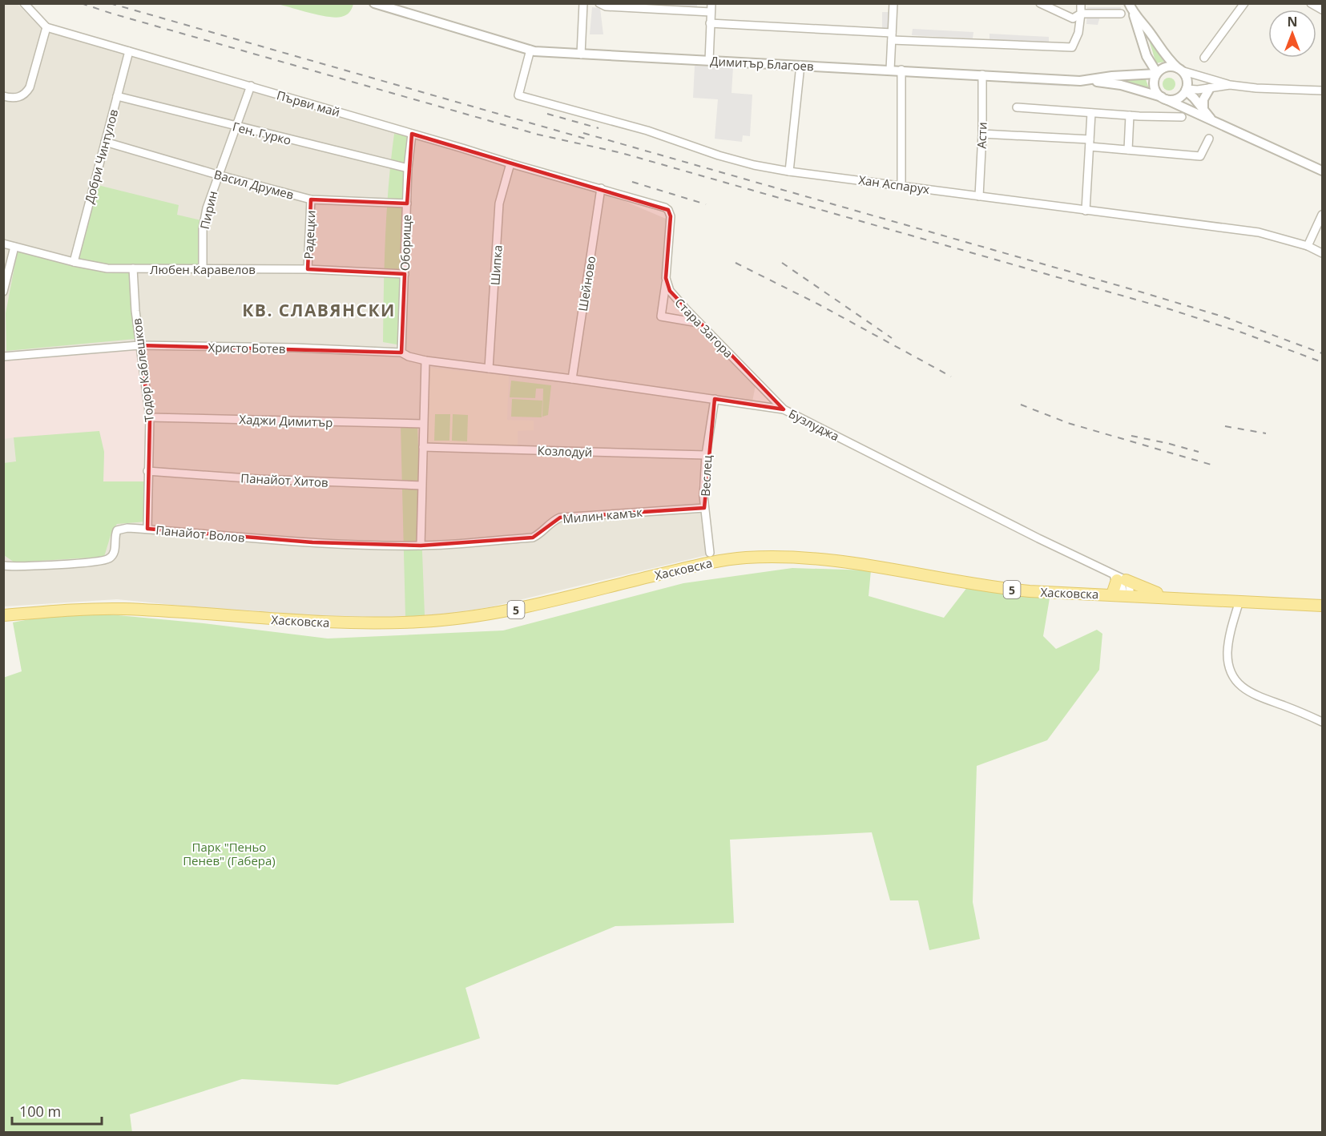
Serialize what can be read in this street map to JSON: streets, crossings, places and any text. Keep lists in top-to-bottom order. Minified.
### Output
{"streets":{"main road":["Хасковска","5"],"street":["Димитър Благоев","Първи май","Ген. Гурко","Асти","Добри Чинтулов","Васил Друмев","Хан Аспарух","Пирин","Радецки","Оборище","Шипка","Любен Каравелов","Шейново","Стара Загора","Христо Ботев","Тодор Каблешков","Хаджи Димитър","Бузлуджа","Козлодуй","Веслец","Панайот Хитов","Милин камък","Панайот Волов"]},"crossings":[["Димитър Благоев","Асти"],["Димитър Благоев","Хан Аспарух"],["Първи май","Добри Чинтулов"],["Първи май","Пирин"],["Първи май","Оборище"],["Първи май","Шипка"],["Първи май","Шейново"],["Първи май","Стара Загора"],["Ген. Гурко","Добри Чинтулов"],["Ген. Гурко","Пирин"],["Ген. Гурко","Оборище"],["Асти","Хан Аспарух"],["Добри Чинтулов","Васил Друмев"],["Добри Чинтулов","Любен Каравелов"],["Васил Друмев","Пирин"],["Васил Друмев","Радецки"],["Васил Друмев","Оборище"],["Пирин","Любен Каравелов"],["Радецки","Любен Каравелов"],["Оборище","Любен Каравелов"],["Оборище","Христо Ботев"],["Шипка","Христо Ботев"],["Шипка","Бузлуджа"],["Любен Каравелов","Тодор Каблешков"],["Шейново","Бузлуджа"],["Стара Загора","Бузлуджа"],["Христо Ботев","Тодор Каблешков"],["Христо Ботев","Бузлуджа"],["Тодор Каблешков","Хаджи Димитър"],["Тодор Каблешков","Панайот Хитов"],["Тодор Каблешков","Панайот Волов"],["Бузлуджа","Веслец"],["Козлодуй","Веслец"],["Веслец","Милин камък"],["Милин камък","Панайот Волов"]],"districts":["КВ. СЛАВЯНСКИ"],"parks":["Парк \"Пеньо Пенев\" (Габера)"],"scale_bar":"100 m","north":"top"}
